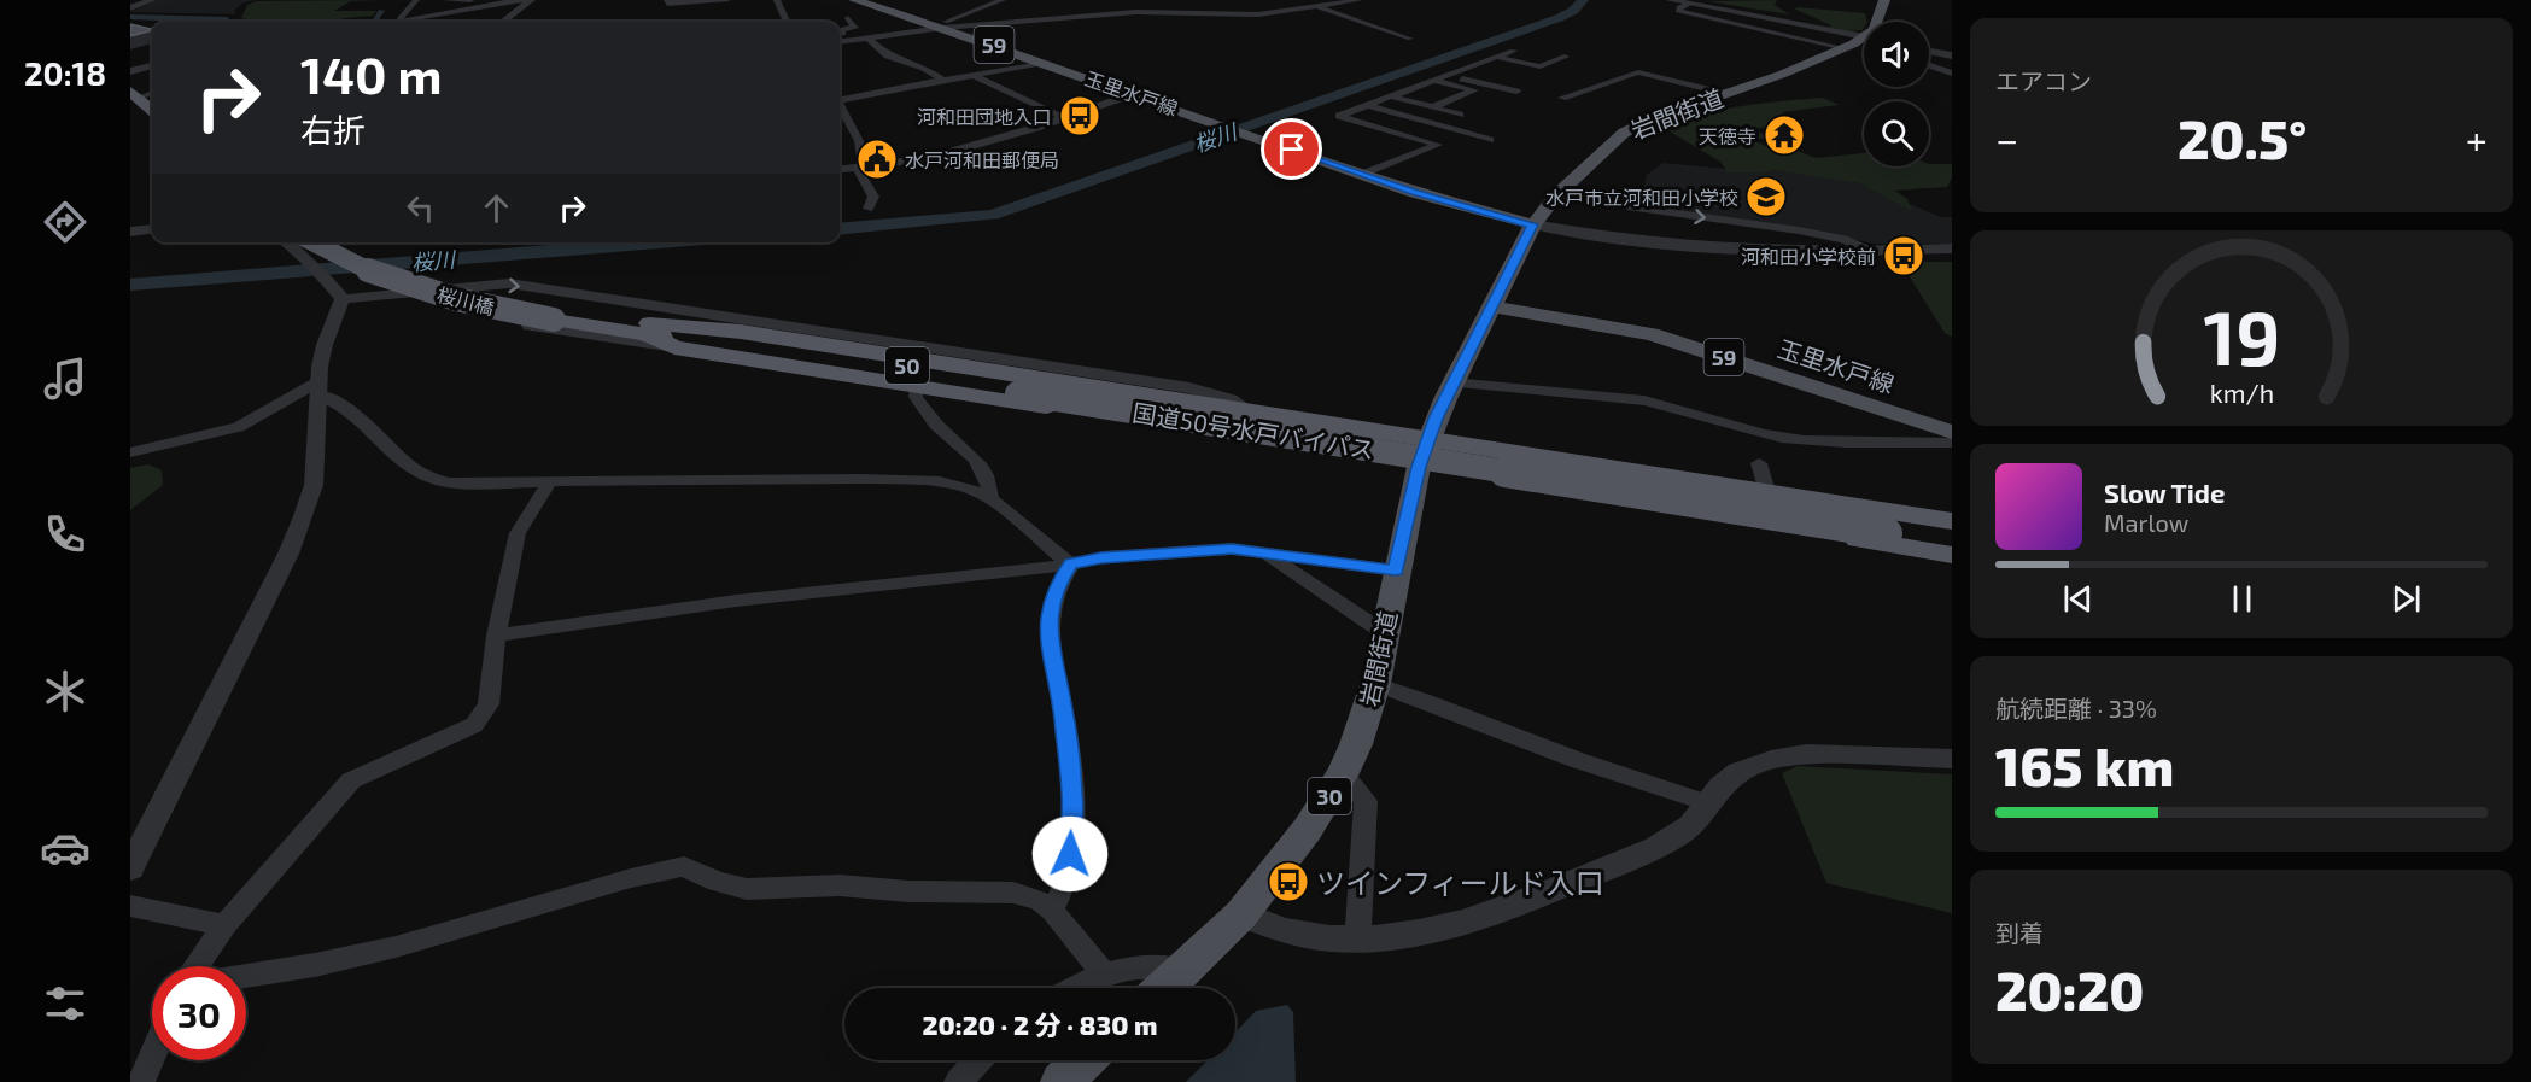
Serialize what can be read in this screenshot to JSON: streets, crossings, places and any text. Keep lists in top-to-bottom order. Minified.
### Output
{"streets":{"highway":["桜川橋","50","国道50号水戸バイパス"],"main road":["59","玉里水戸線","岩間街道","30"]},"crossings":[["玉里水戸線","岩間街道"],["桜川橋","国道50号水戸バイパス"]],"water":["桜川"],"places":{"bus stop":["河和田団地入口","河和田小学校前","ツインフィールド入口"],"temple":["天徳寺"],"public building":["水戸河和田郵便局"],"school or university":["水戸市立河和田小学校"]},"page":{"tabs":"20:18","tile":["エアコン",["航続距離 · 33%","165 km"],["到着","20:20"]],"turn":["140 m","右折"],"heat":["−","20.5°","+"],"song":["Slow Tide","Marlow"],"limit":"30","trip":"20:20 · 2 分 · 830 m","gauge":["19","km/h"]}}
